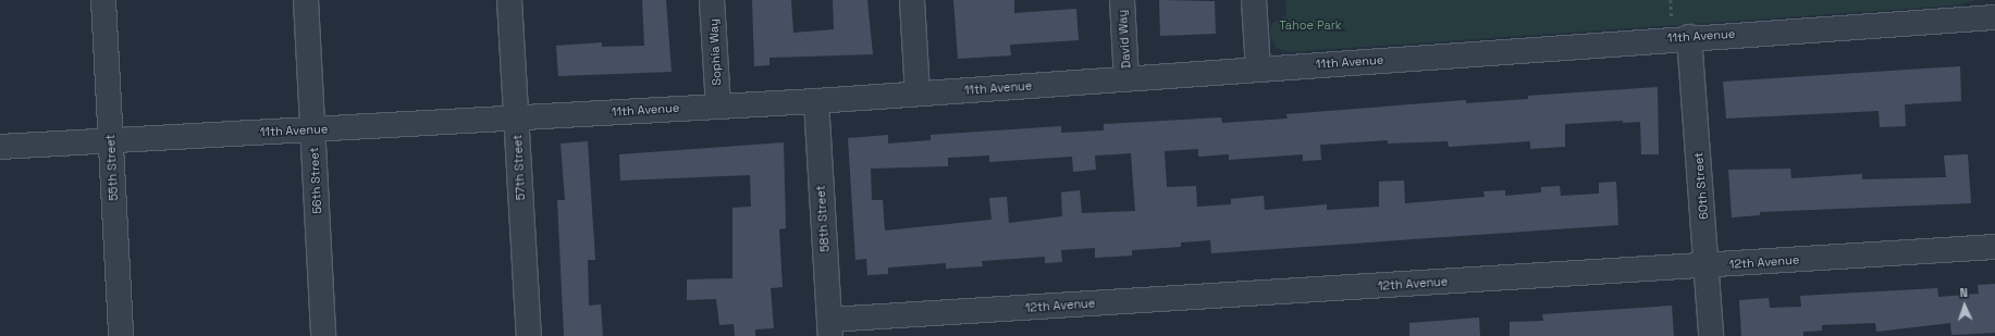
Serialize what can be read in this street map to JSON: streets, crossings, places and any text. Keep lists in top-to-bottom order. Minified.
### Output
{"streets":{"street":["11th Avenue","David Way","Sophia Way","55th Street","57th Street","56th Street","60th Street","58th Street","12th Avenue"]},"crossings":[["11th Avenue","David Way"],["11th Avenue","Sophia Way"],["11th Avenue","55th Street"],["11th Avenue","57th Street"],["11th Avenue","56th Street"],["11th Avenue","60th Street"],["11th Avenue","58th Street"],["60th Street","12th Avenue"],["58th Street","12th Avenue"]],"parks":["Tahoe Park"],"north":"top"}
